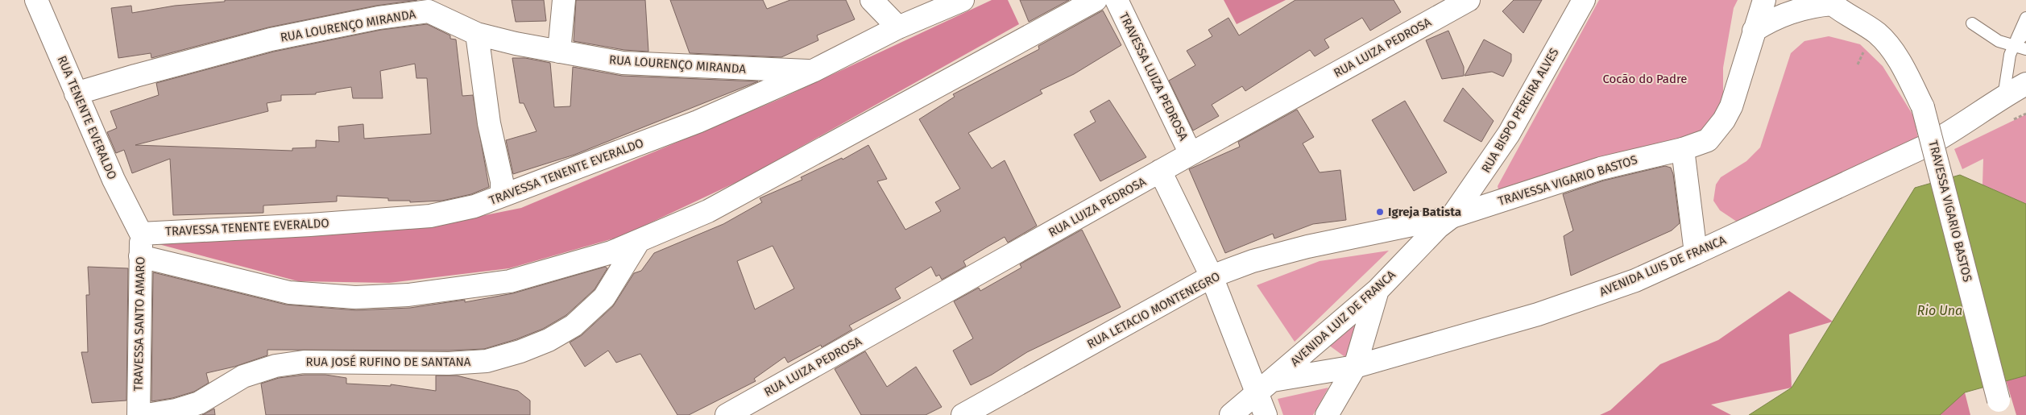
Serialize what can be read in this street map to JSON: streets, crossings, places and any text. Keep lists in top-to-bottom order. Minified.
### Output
{"streets":{"street":["RUA LOURENÇO MIRANDA","RUA LUIZA PEDROSA","TRAVESSA LUIZA PEDROSA","RUA BISPO PEREIRA ALVES","RUA TENENTE EVERALDO","TRAVESSA TENENTE EVERALDO","TRAVESSA VIGARIO BASTOS","AVENIDA LUIS DE FRANCA","RUA LETACIO MONTENEGRO","AVENIDA LUIZ DE FRANCA","TRAVESSA SANTO AMARO","RUA JOSÉ RUFINO DE SANTANA"]},"crossings":[["RUA LOURENÇO MIRANDA","RUA TENENTE EVERALDO"],["RUA LOURENÇO MIRANDA","TRAVESSA TENENTE EVERALDO"],["RUA LUIZA PEDROSA","TRAVESSA LUIZA PEDROSA"],["RUA BISPO PEREIRA ALVES","TRAVESSA VIGARIO BASTOS"],["RUA BISPO PEREIRA ALVES","RUA LETACIO MONTENEGRO"],["RUA BISPO PEREIRA ALVES","AVENIDA LUIZ DE FRANCA"],["RUA TENENTE EVERALDO","TRAVESSA TENENTE EVERALDO"],["RUA TENENTE EVERALDO","TRAVESSA SANTO AMARO"],["TRAVESSA TENENTE EVERALDO","TRAVESSA SANTO AMARO"],["TRAVESSA VIGARIO BASTOS","RUA LETACIO MONTENEGRO"],["TRAVESSA VIGARIO BASTOS","AVENIDA LUIZ DE FRANCA"],["AVENIDA LUIS DE FRANCA","AVENIDA LUIZ DE FRANCA"],["RUA LETACIO MONTENEGRO","AVENIDA LUIZ DE FRANCA"]],"water":["Rio Una"],"parks":["Cocão do Padre"],"places":["Igreja Batista"]}
